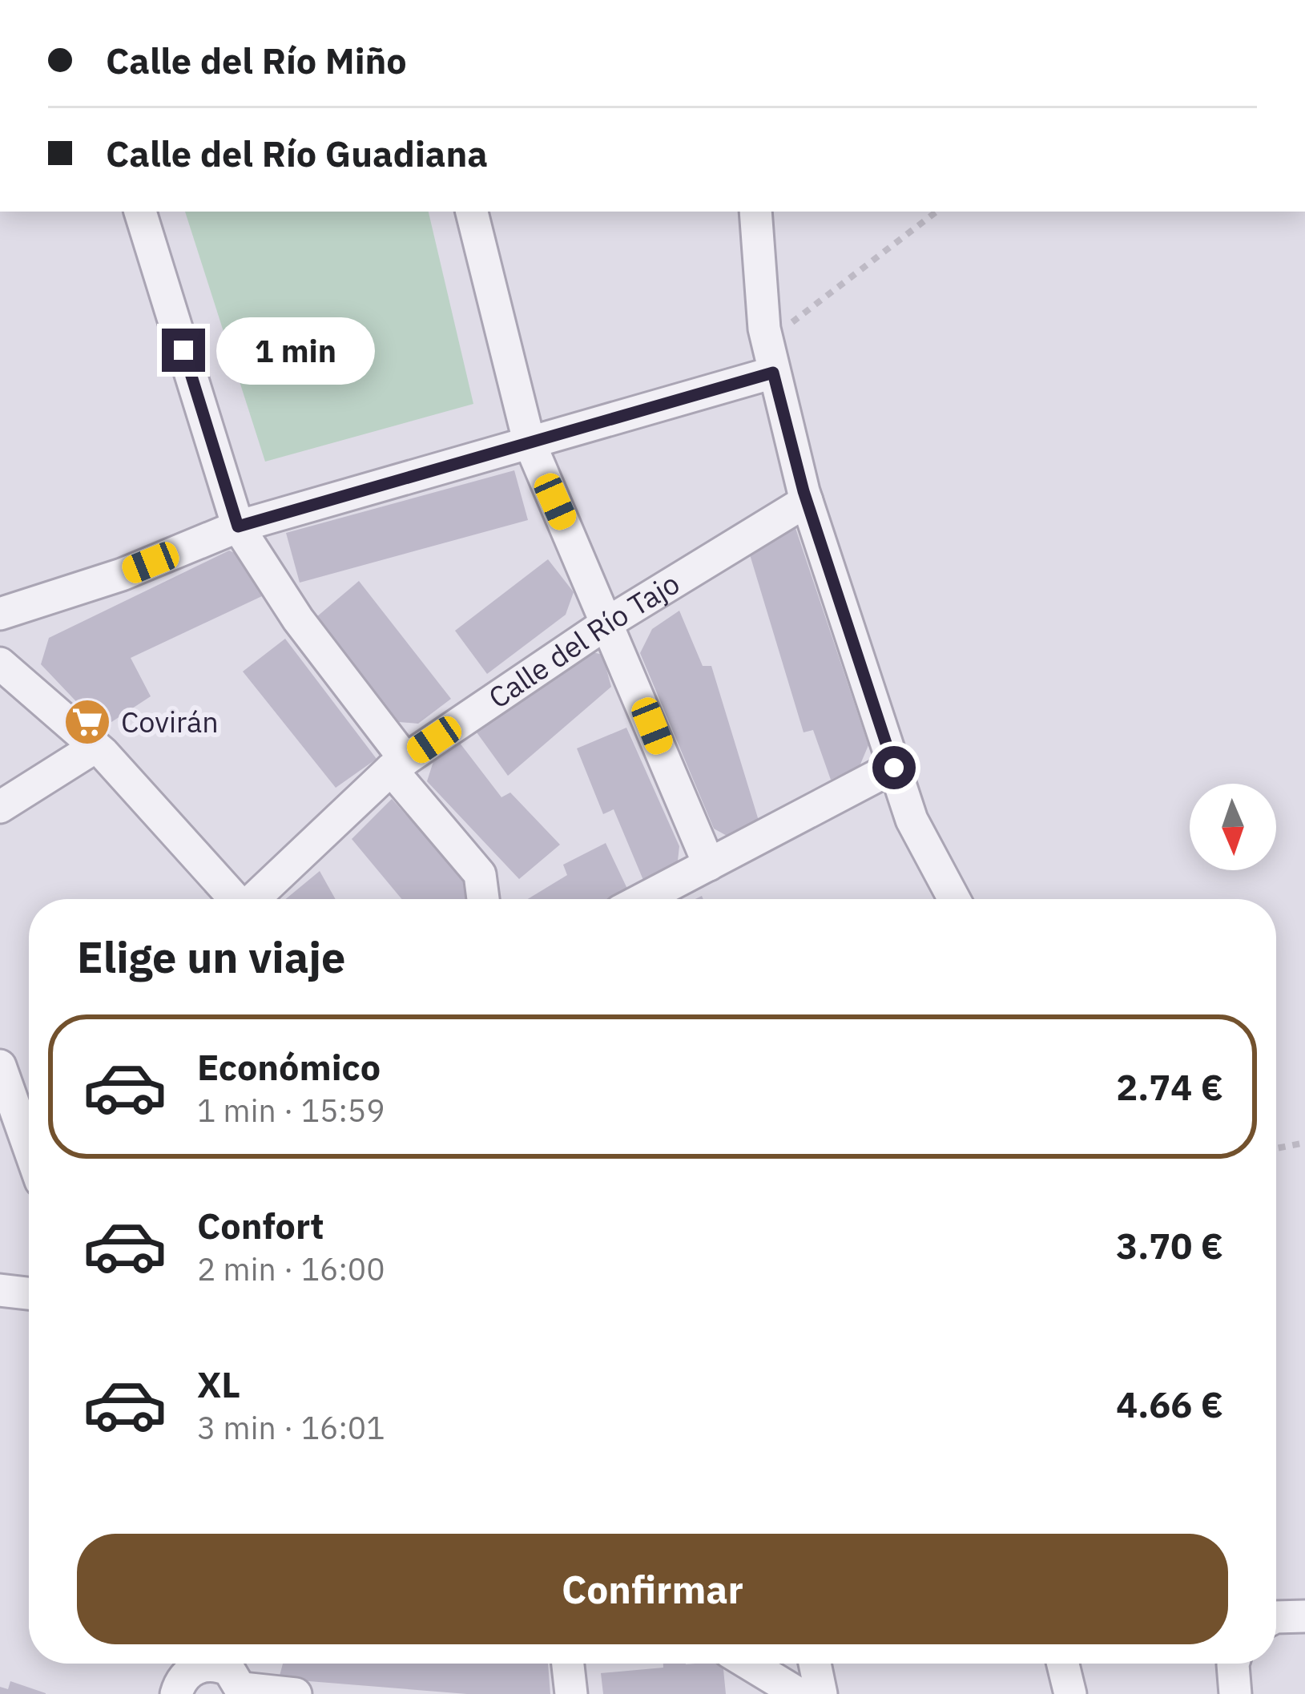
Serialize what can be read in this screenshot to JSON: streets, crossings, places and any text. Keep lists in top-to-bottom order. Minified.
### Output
{"streets":{"street":["Calle del Río Tajo"]},"places":{"supermarket":["Covirán"]},"north":"bottom","page":{"banner":["Calle del Río Miño","Calle del Río Guadiana"],"bubble":"1 min","heading":"Elige un viaje","list":[{"name":"Económico","note":"1 min · 15:59","value":"2.74 €"},{"name":"Confort","note":"2 min · 16:00","value":"3.70 €"},{"name":"XL","note":"3 min · 16:01","value":"4.66 €"}],"buttons":"Confirmar"}}
